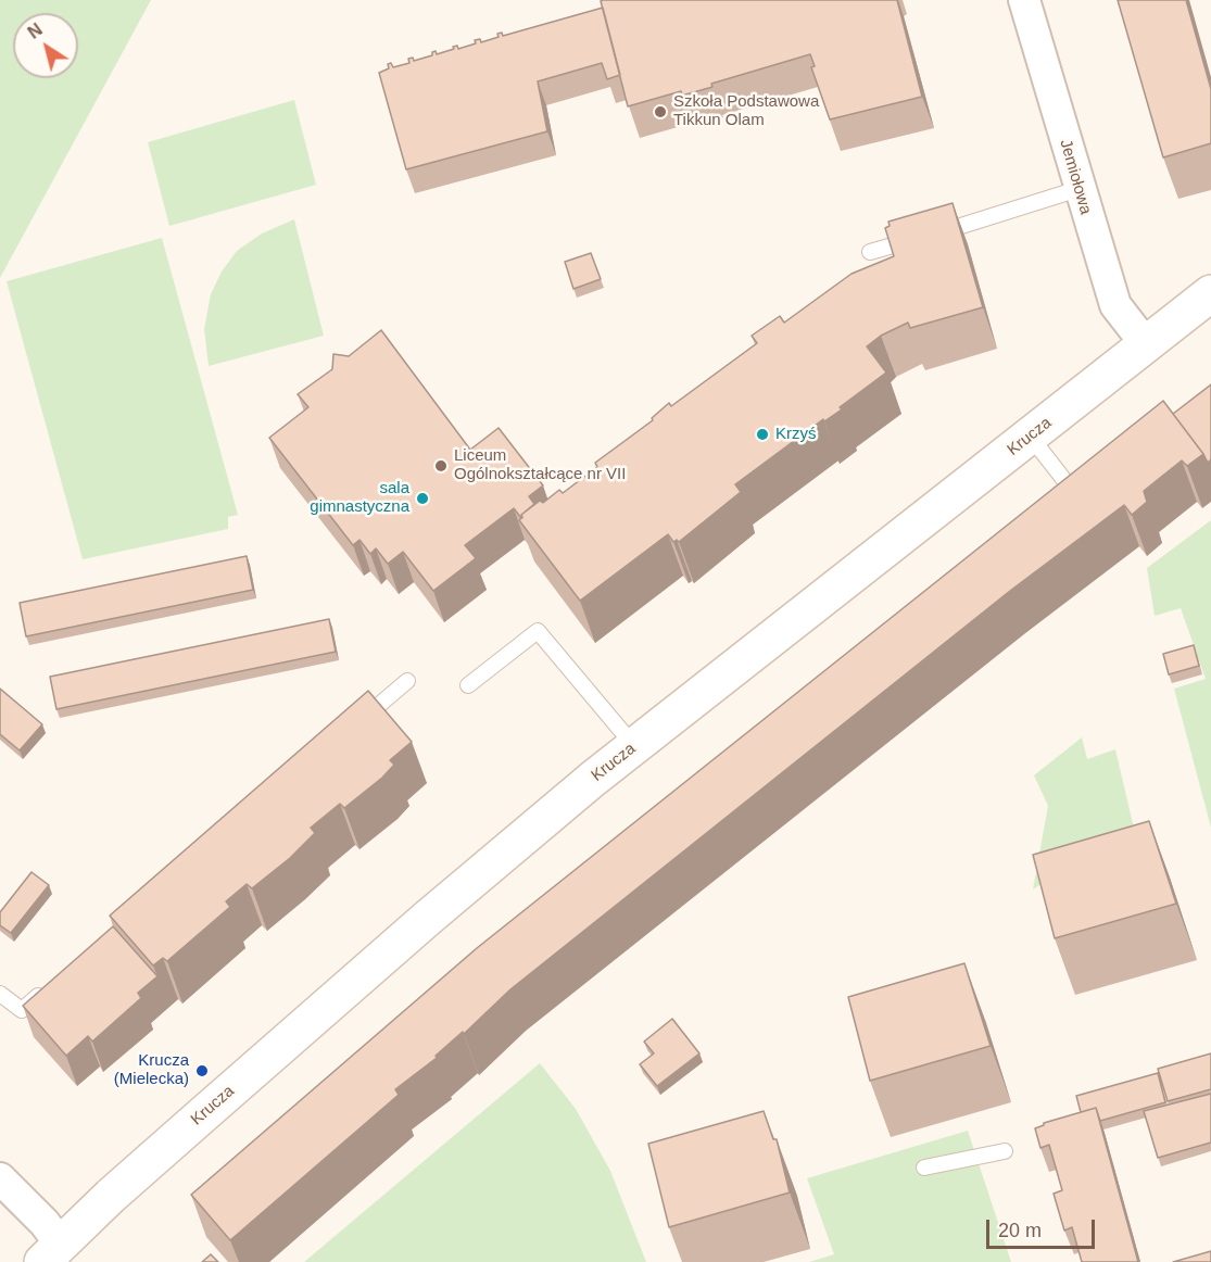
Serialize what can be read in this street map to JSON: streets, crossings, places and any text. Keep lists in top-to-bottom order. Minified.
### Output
{"streets":{"street":["Jemiołowa","Krucza"]},"crossings":[["Jemiołowa","Krucza"]],"places":["Szkoła Podstawowa Tikkun Olam","Krzyś","Liceum Ogólnokształcące nr VII","sala gimnastyczna","Krucza (Mielecka)"],"scale_bar":"20 m","north":"top left"}
